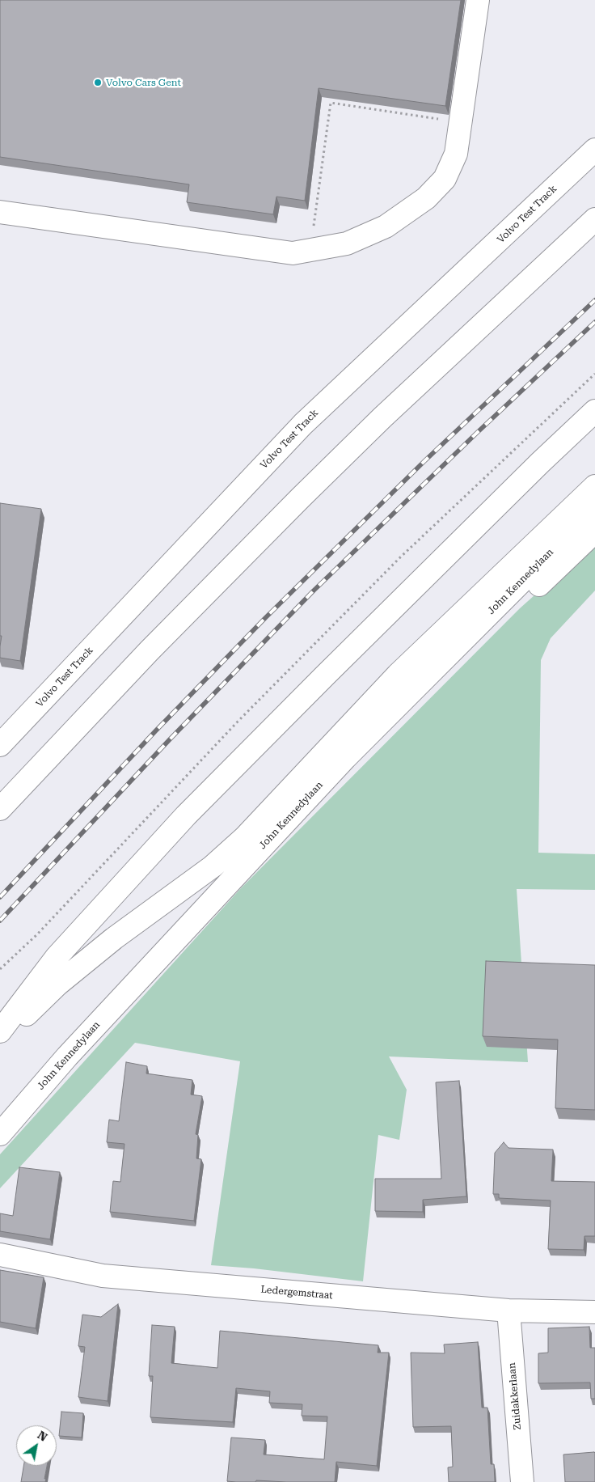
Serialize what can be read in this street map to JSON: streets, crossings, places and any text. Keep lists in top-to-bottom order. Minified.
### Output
{"streets":{"main road":["Volvo Test Track","John Kennedylaan","Ledergemstraat","Zuidakkerlaan"]},"crossings":[["Ledergemstraat","Zuidakkerlaan"]],"places":["Volvo Cars Gent"],"north":"top right"}
